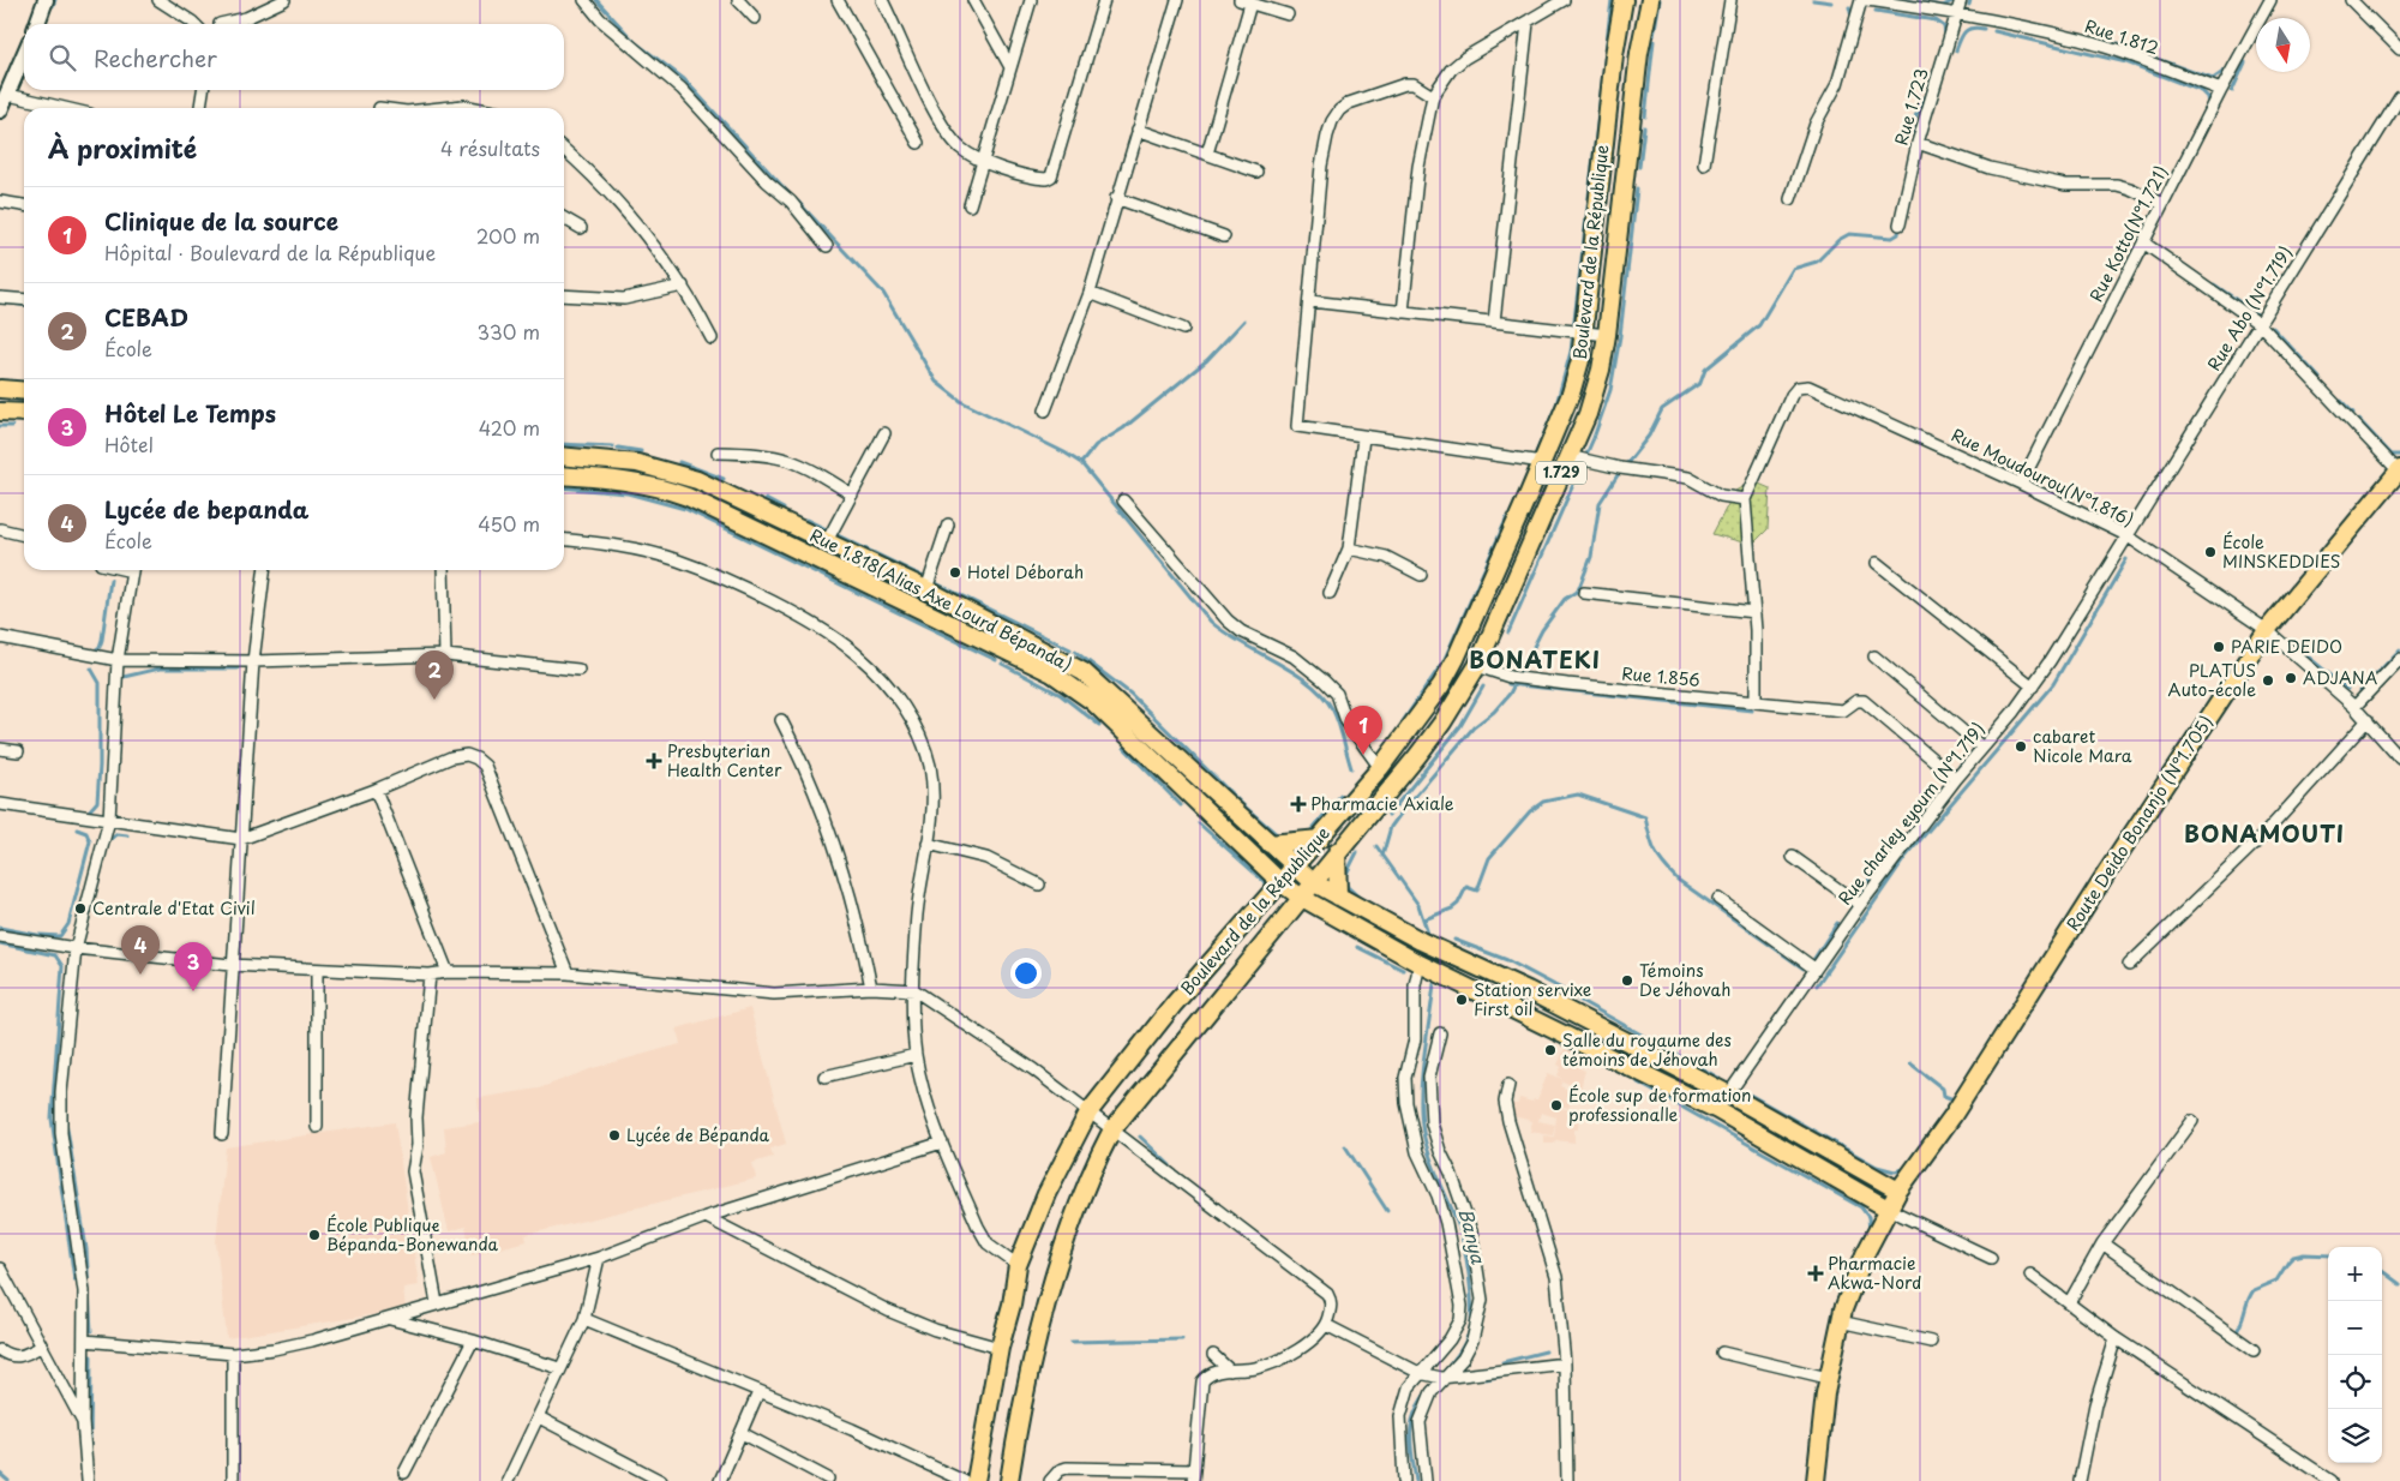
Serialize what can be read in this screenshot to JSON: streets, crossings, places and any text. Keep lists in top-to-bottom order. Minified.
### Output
{"streets":{"main road":["Boulevard de la République","1.729","Rue 1.818(Alias Axe Lourd Bépanda)","Route Deido Bonanjo (N°1.705)"],"street":["Rue 1.812","Rue 1.723","Rue Kotto(N°1.721)","Rue Abo (N°1.719)","Rue Moudourou(N°1.816)","Rue 1.856","Rue charley eyoum (N°1.719)"]},"crossings":[["Rue 1.812","Rue 1.723"],["Rue 1.812","Rue Kotto(N°1.721)"],["Rue Kotto(N°1.721)","Rue Moudourou(N°1.816)"],["Boulevard de la République","Rue 1.818(Alias Axe Lourd Bépanda)"],["Boulevard de la République","Rue 1.856"],["Rue Abo (N°1.719)","Rue Moudourou(N°1.816)"],["Rue Abo (N°1.719)","Rue charley eyoum (N°1.719)"],["Rue Moudourou(N°1.816)","Rue charley eyoum (N°1.719)"],["Rue Moudourou(N°1.816)","Route Deido Bonanjo (N°1.705)"],["Rue 1.818(Alias Axe Lourd Bépanda)","Rue charley eyoum (N°1.719)"],["Rue 1.818(Alias Axe Lourd Bépanda)","Route Deido Bonanjo (N°1.705)"],["Rue 1.856","Rue charley eyoum (N°1.719)"]],"districts":["BONATEKI","BONAMOUTI"],"water":["Banya"],"places":{"other":["École MINSKEDDIES","Hotel Déborah","PARIE DEIDO","ADJANA","PLATUS Auto-école","cabaret Nicole Mara","Centrale d'Etat Civil","Témoins De Jéhovah","Station servixe First oil","Salle du royaume des témoins de Jéhovah","École sup de formation professionalle","Lycée de Bépanda","École Publique Bépanda-Bonewanda"],"health":["Presbyterian Health Center","Pharmacie Axiale","Pharmacie Akwa-Nord"]},"north":"bottom","page":{"search":"Rechercher","heading":["À proximité","4 résultats"],"list":[{"mark":"1","name":"Clinique de la source","note":"Hôpital · Boulevard de la République","value":"200 m"},{"mark":"2","name":"CEBAD","note":"École","value":"330 m"},{"mark":"3","name":"Hôtel Le Temps","note":"Hôtel","value":"420 m"},{"mark":"4","name":"Lycée de bepanda","note":"École","value":"450 m"}],"pins":["2","1","4","3"],"map_buttons":["+","−"]}}
